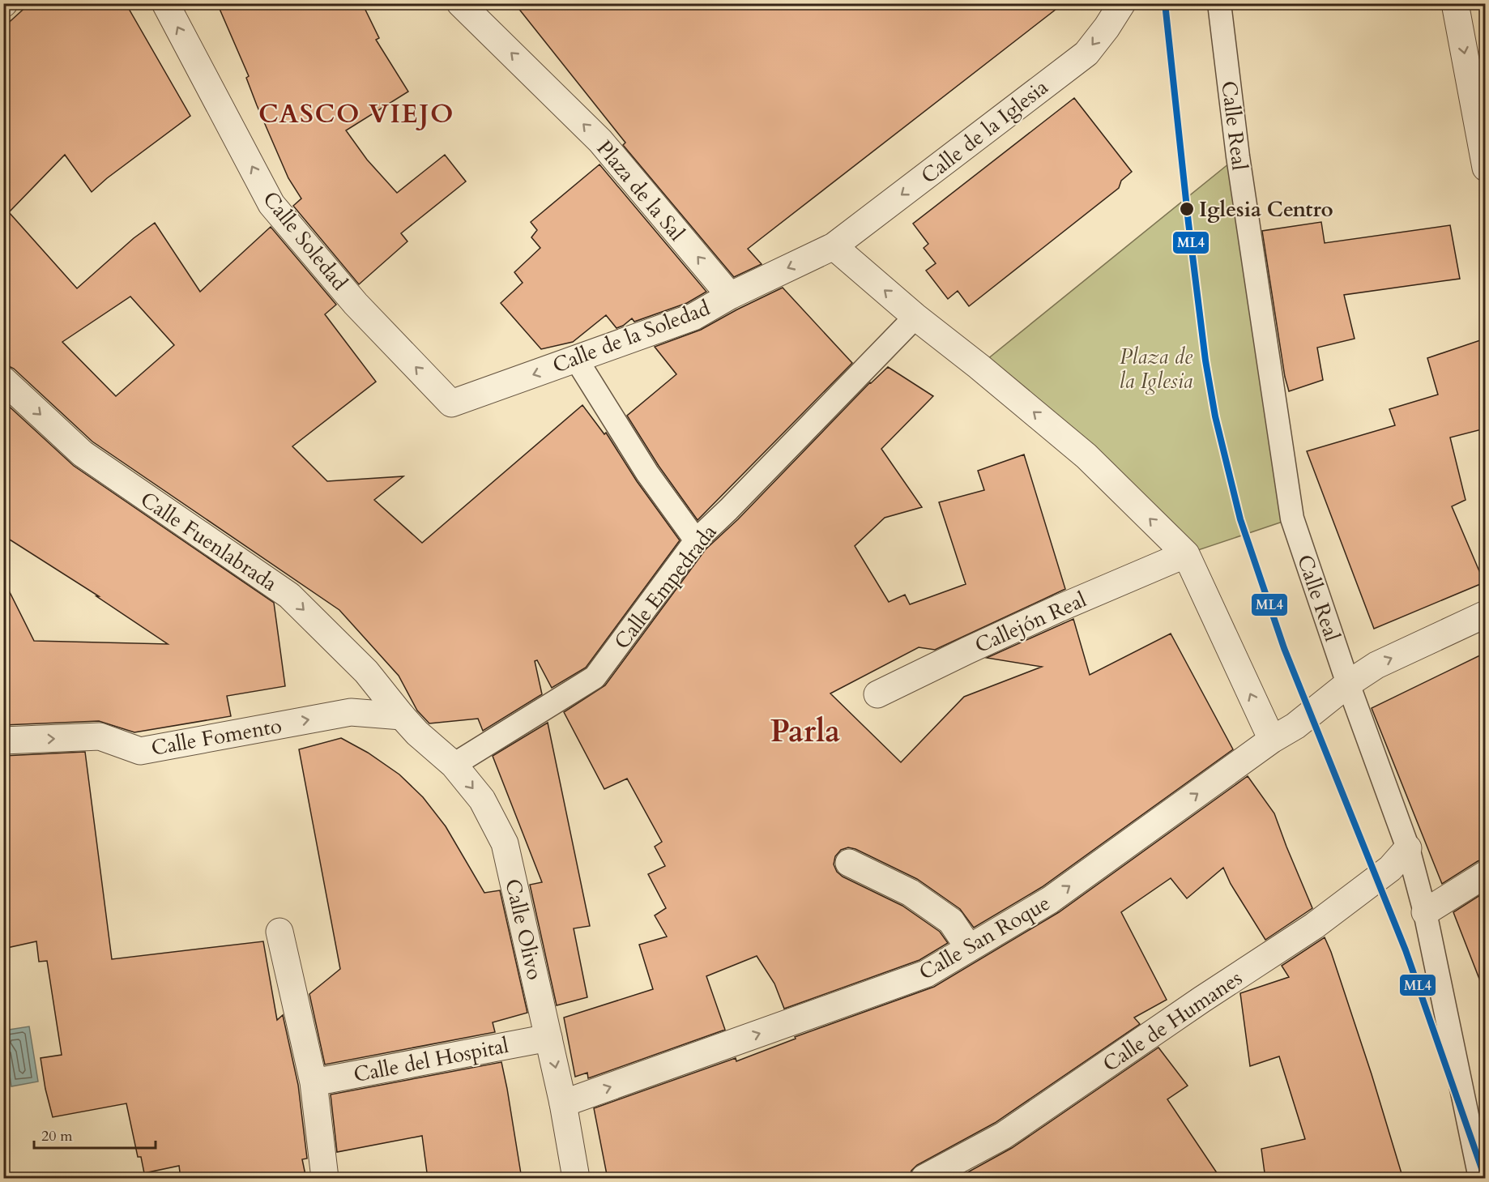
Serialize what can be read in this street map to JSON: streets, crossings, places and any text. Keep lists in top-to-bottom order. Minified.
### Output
{"streets":{"street":["Calle Real","Calle de la Iglesia","Plaza de la Sal","Calle Soledad","Calle de la Soledad","Calle Fuenlabrada","Calle Empedrada","Callejón Real","Calle Fomento","Calle Olivo","Calle San Roque","Calle de Humanes","Calle del Hospital"]},"crossings":[["Calle Real","Calle San Roque"],["Calle Real","Calle de Humanes"],["Calle de la Iglesia","Calle de la Soledad"],["Plaza de la Sal","Calle de la Soledad"],["Calle Soledad","Calle de la Soledad"],["Calle Fuenlabrada","Calle Fomento"],["Calle Fuenlabrada","Calle Olivo"],["Calle Empedrada","Calle Olivo"],["Calle Fomento","Calle Olivo"],["Calle Olivo","Calle San Roque"],["Calle Olivo","Calle del Hospital"]],"one_way":["Calle de la Iglesia","Plaza de la Sal","Calle Soledad","Calle de la Soledad","Calle Fuenlabrada","Calle Fomento","Calle San Roque"],"districts":["CASCO VIEJO","Parla"],"parks":["Plaza de la Iglesia"],"places":["Iglesia Centro"],"lines":["transit line ML4"],"scale_bar":"20 m"}
